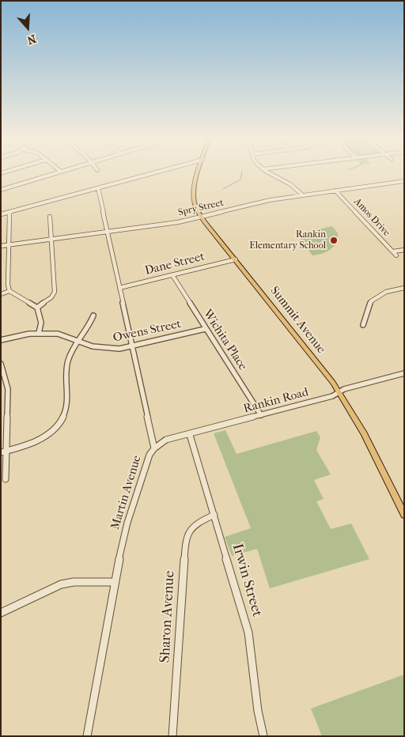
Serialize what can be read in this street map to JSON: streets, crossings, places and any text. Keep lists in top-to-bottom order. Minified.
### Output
{"streets":{"main road":["Summit Avenue"],"street":["Spry Street","Amos Drive","Dane Street","Owens Street","Wichita Place","Rankin Road","Martin Avenue","Irwin Street","Sharon Avenue"]},"crossings":[["Spry Street","Amos Drive"],["Spry Street","Summit Avenue"],["Spry Street","Martin Avenue"],["Dane Street","Summit Avenue"],["Dane Street","Wichita Place"],["Dane Street","Martin Avenue"],["Summit Avenue","Rankin Road"],["Owens Street","Wichita Place"],["Owens Street","Martin Avenue"],["Wichita Place","Rankin Road"],["Rankin Road","Martin Avenue"],["Rankin Road","Irwin Street"],["Irwin Street","Sharon Avenue"]],"places":["Rankin Elementary School"],"north":"bottom"}
